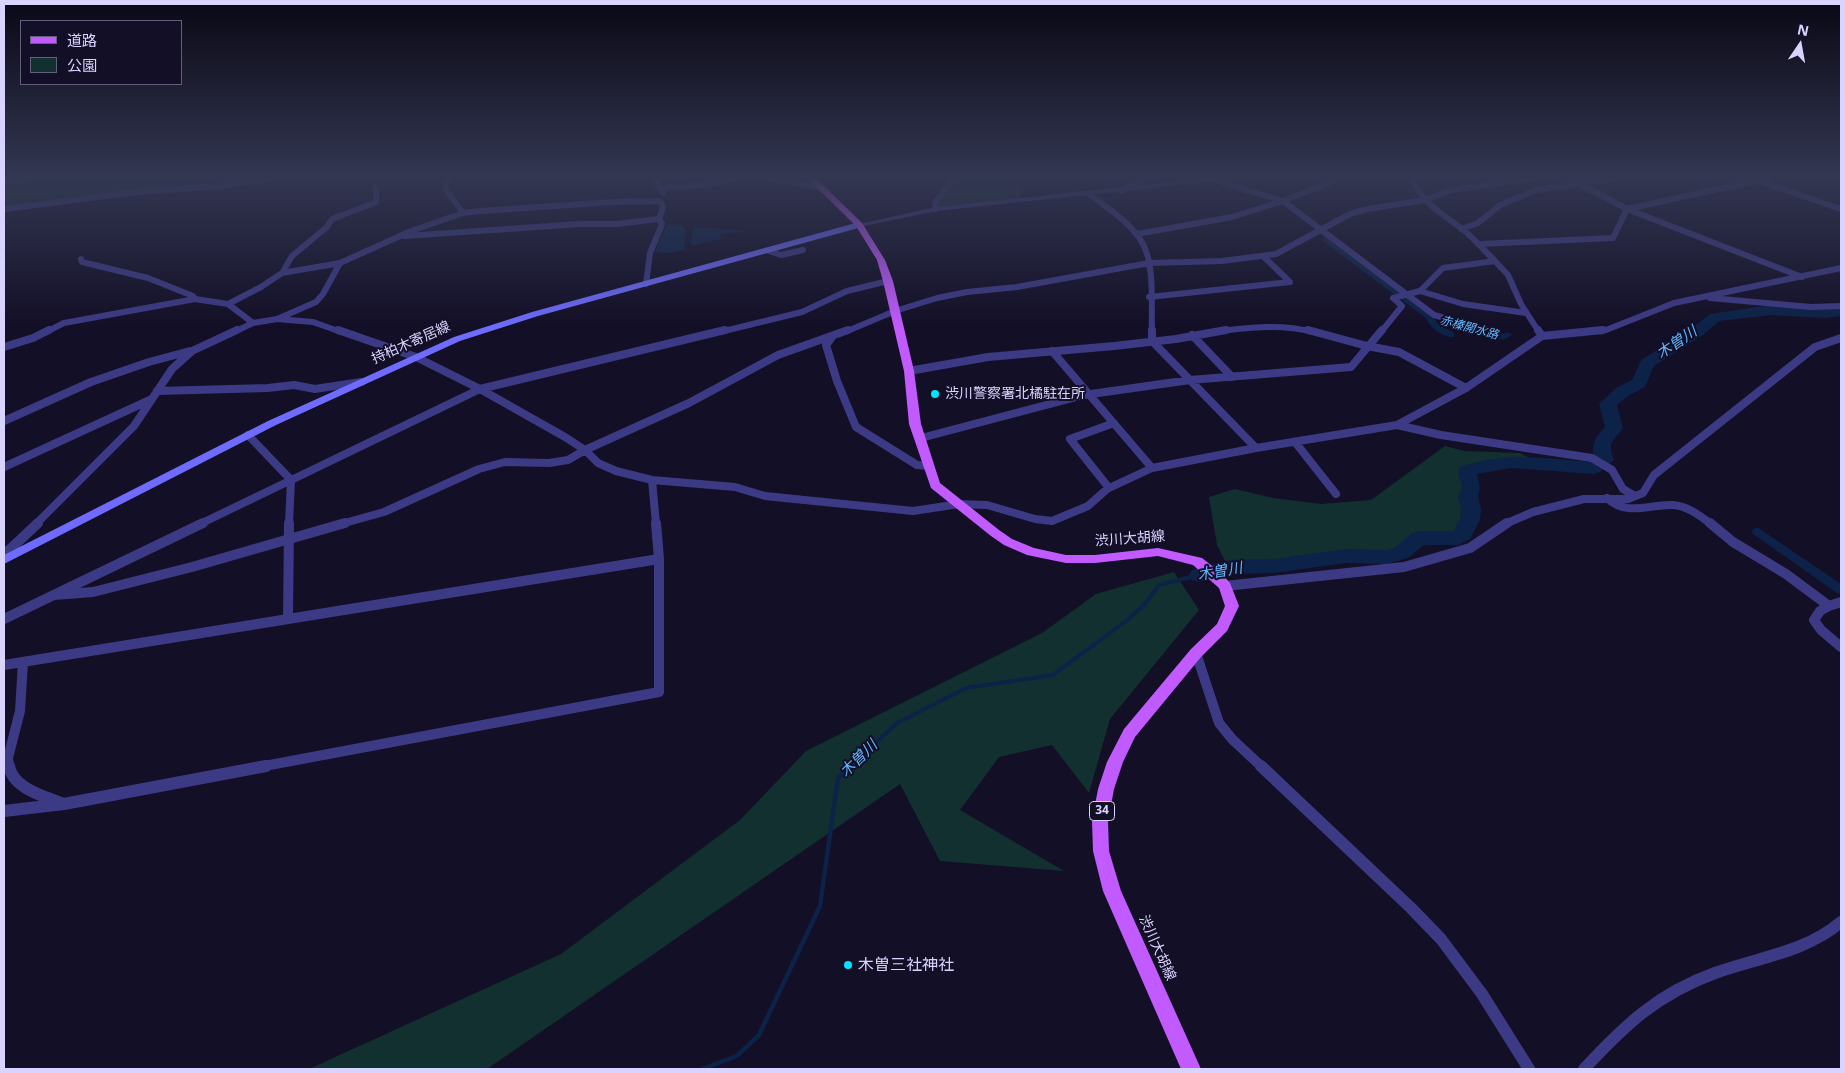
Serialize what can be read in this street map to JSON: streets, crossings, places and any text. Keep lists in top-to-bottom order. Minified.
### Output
{"streets":{"main road":["持柏木寄居線","渋川大胡線","34"]},"water":["赤榛開水路","木曽川"],"places":["渋川警察署北橘駐在所","木曽三社神社"],"legend":["道路","公園"],"north":"top"}
